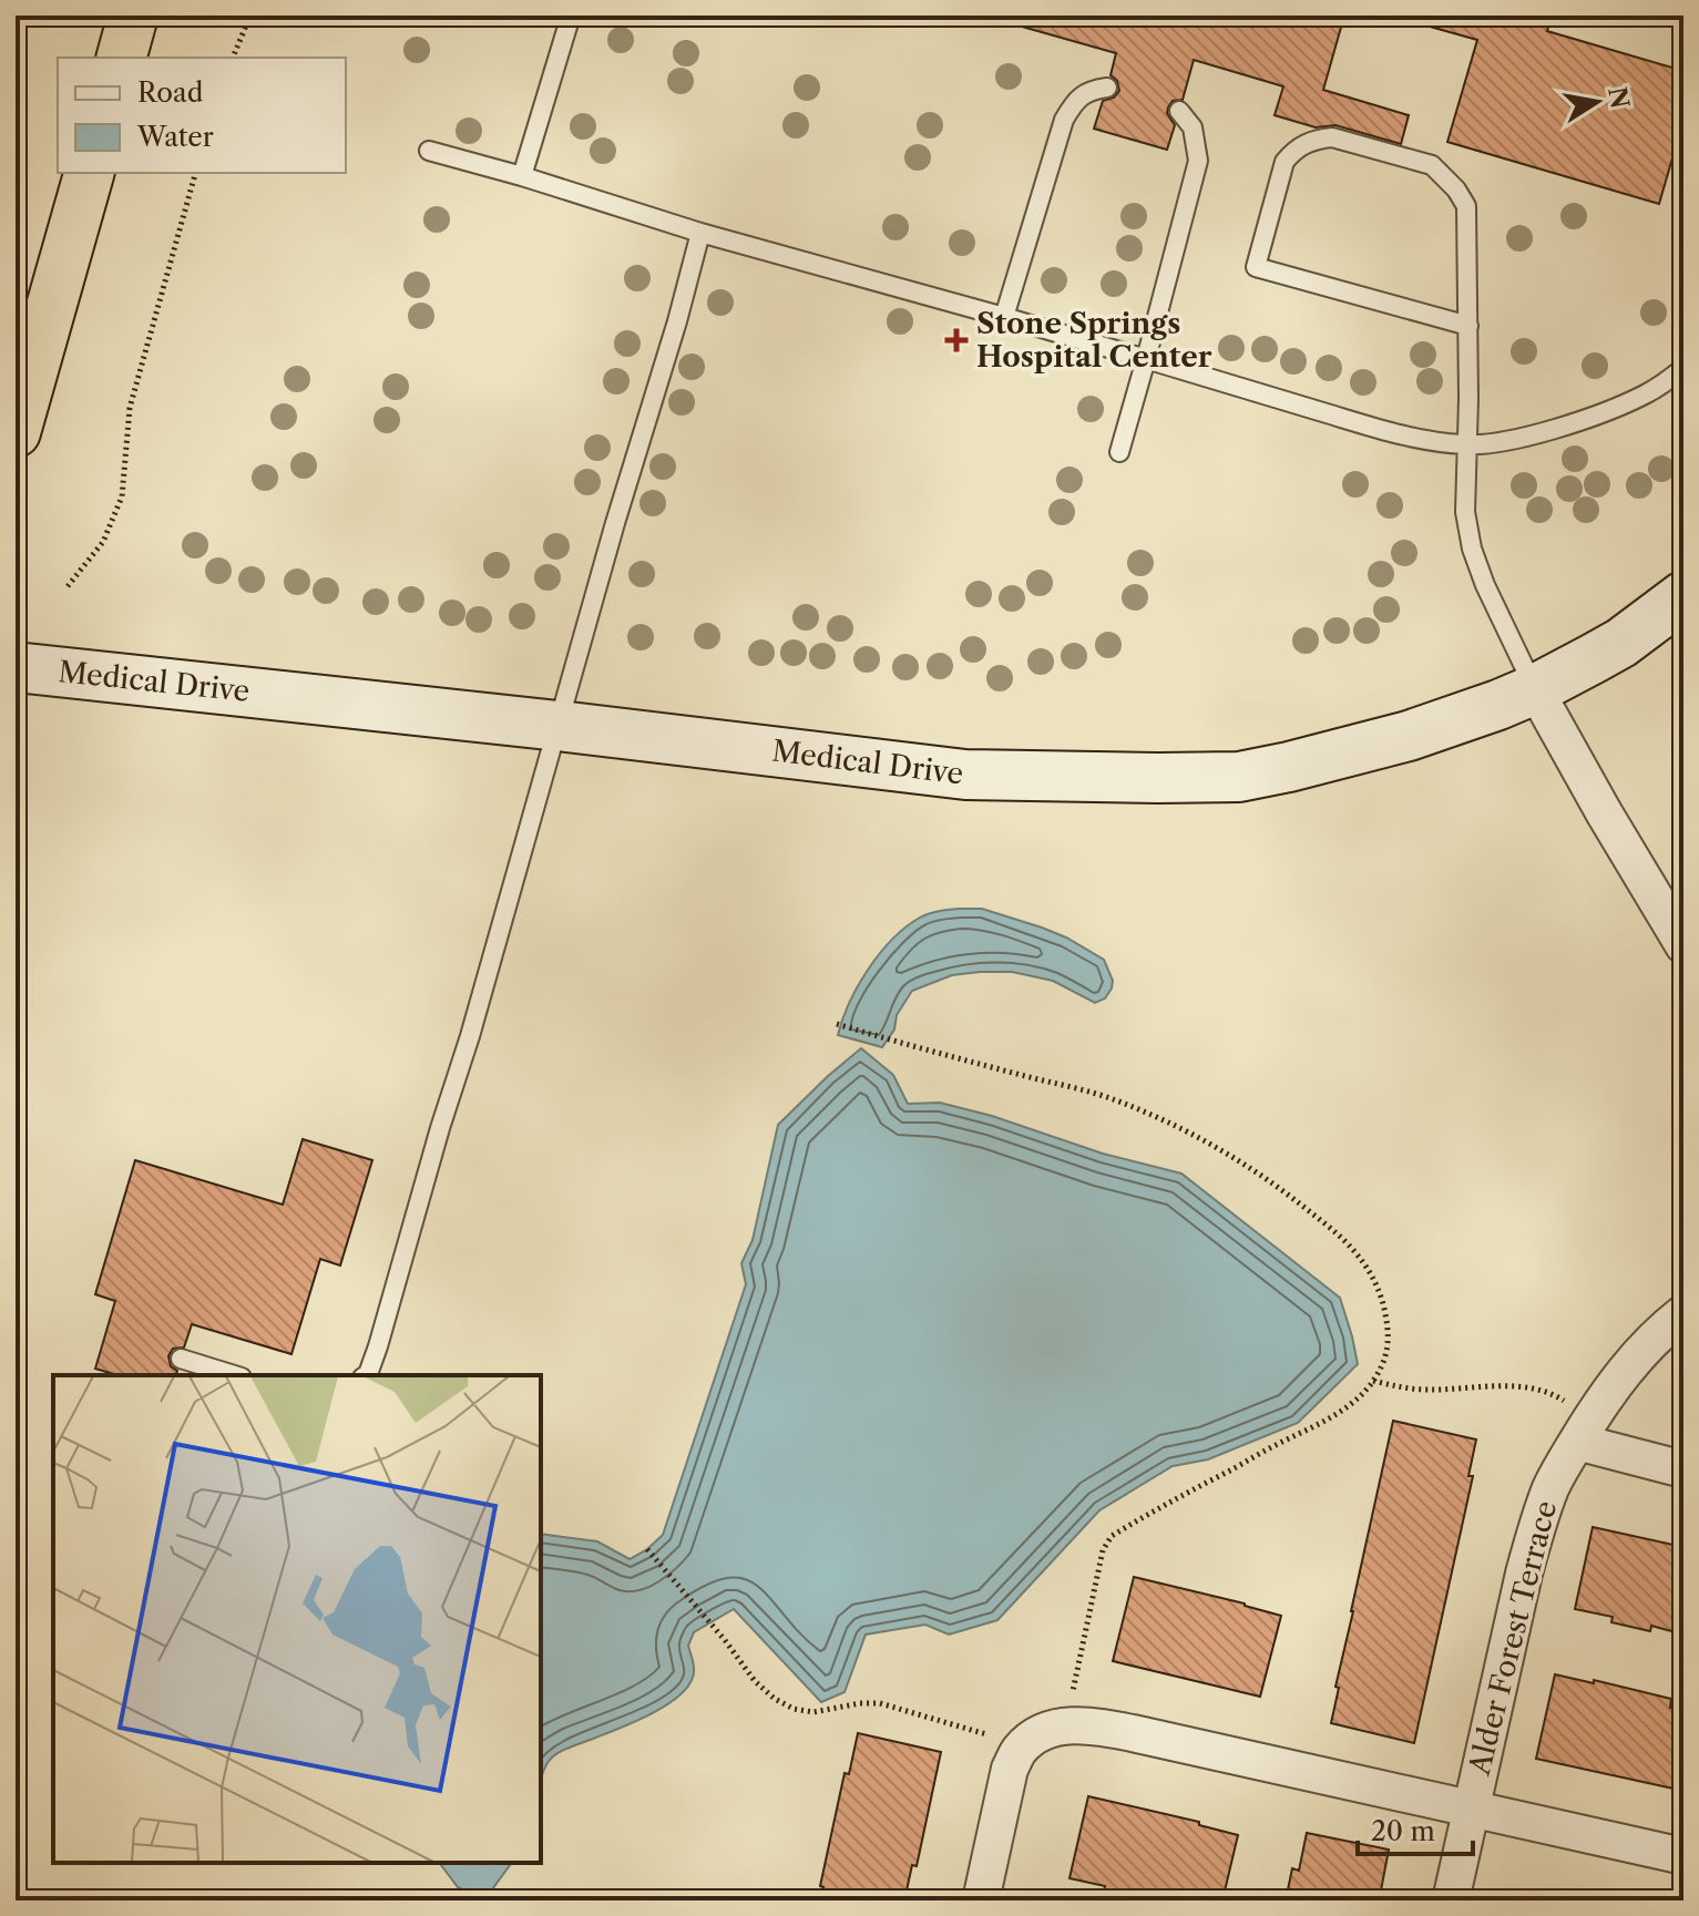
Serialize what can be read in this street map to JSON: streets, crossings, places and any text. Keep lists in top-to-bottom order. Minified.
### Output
{"streets":{"street":["Medical Drive","Alder Forest Terrace"]},"places":{"health":["Stone Springs Hospital Center"]},"legend":["Road","Water"],"scale_bar":"20 m","north":"right"}
